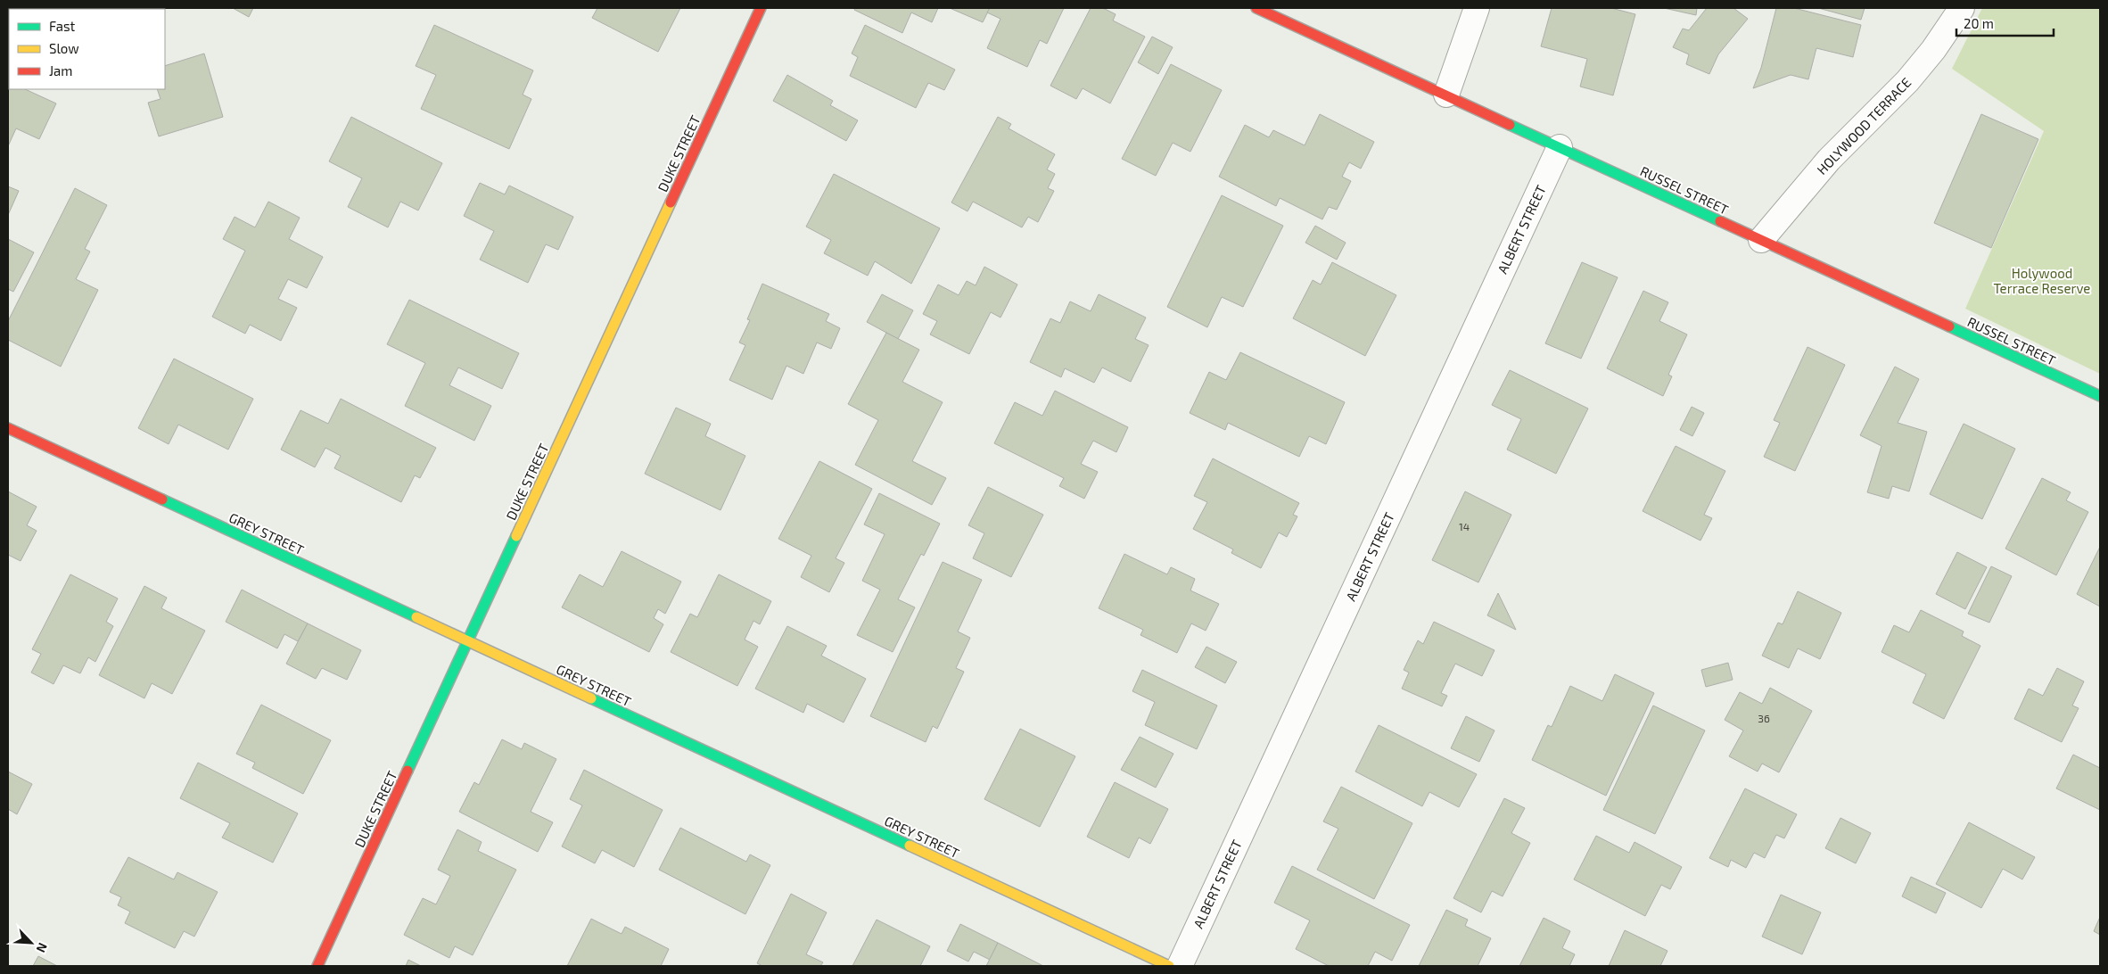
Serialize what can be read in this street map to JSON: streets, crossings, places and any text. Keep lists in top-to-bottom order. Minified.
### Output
{"streets":{"street":["HOLYWOOD TERRACE","DUKE STREET","RUSSEL STREET","ALBERT STREET","GREY STREET"]},"crossings":[["HOLYWOOD TERRACE","RUSSEL STREET"],["DUKE STREET","GREY STREET"],["RUSSEL STREET","ALBERT STREET"]],"parks":["Holywood Terrace Reserve"],"house_numbers":["14","36"],"legend":["Fast","Slow","Jam"],"scale_bar":"20 m","north":"bottom right"}
